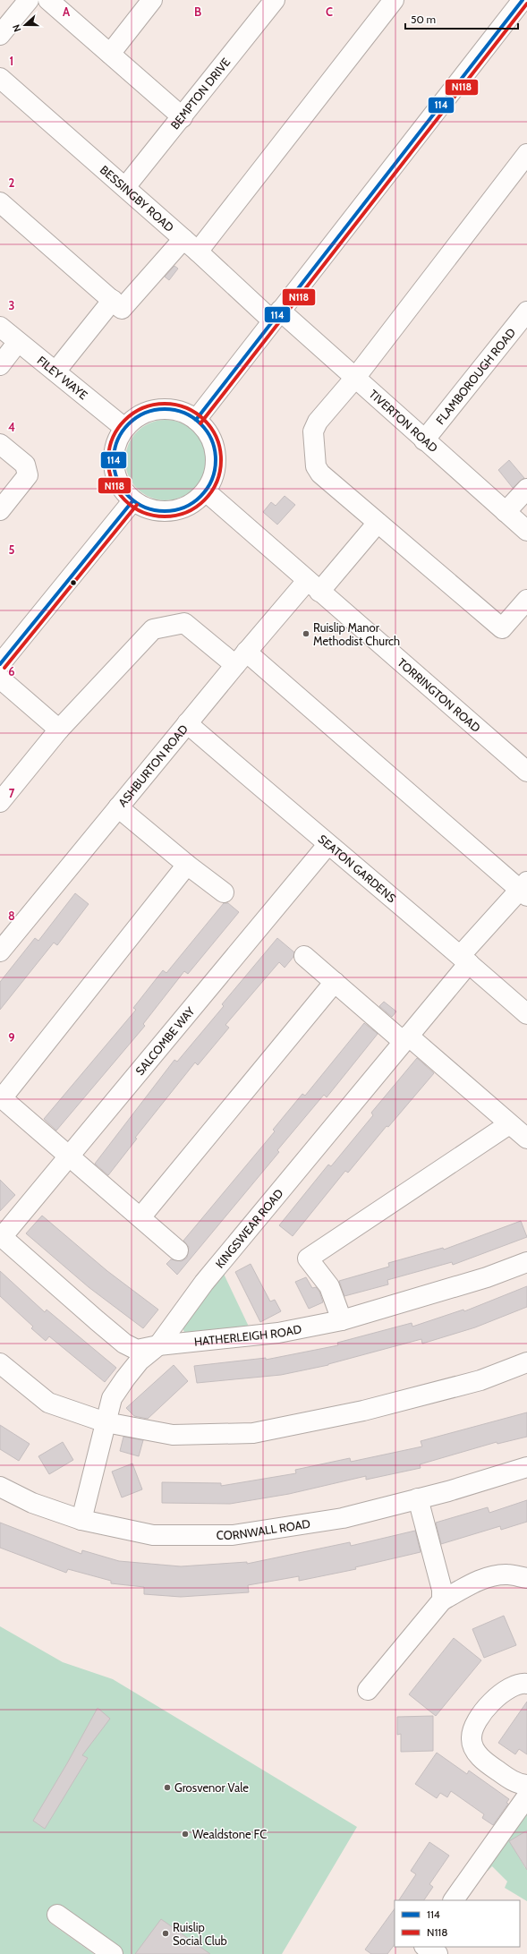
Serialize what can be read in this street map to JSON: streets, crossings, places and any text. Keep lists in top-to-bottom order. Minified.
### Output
{"streets":{"street":["BEMPTON DRIVE","BESSINGBY ROAD","FLAMBOROUGH ROAD","FILEY WAYE","TIVERTON ROAD","TORRINGTON ROAD","ASHBURTON ROAD","SEATON GARDENS","SALCOMBE WAY","KINGSWEAR ROAD","HATHERLEIGH ROAD","CORNWALL ROAD"]},"crossings":[["BEMPTON DRIVE","BESSINGBY ROAD"],["BESSINGBY ROAD","TIVERTON ROAD"],["FLAMBOROUGH ROAD","TIVERTON ROAD"],["FILEY WAYE","TORRINGTON ROAD"],["TORRINGTON ROAD","ASHBURTON ROAD"],["ASHBURTON ROAD","SEATON GARDENS"],["SEATON GARDENS","SALCOMBE WAY"],["SEATON GARDENS","KINGSWEAR ROAD"],["SALCOMBE WAY","HATHERLEIGH ROAD"],["KINGSWEAR ROAD","HATHERLEIGH ROAD"],["KINGSWEAR ROAD","CORNWALL ROAD"]],"places":["Ruislip Manor Methodist Church","Grosvenor Vale","Wealdstone FC","Ruislip Social Club"],"lines":["transit line 114","transit line N118"],"legend":["114","N118"],"scale_bar":"50 m","north":"left","grid":{"columns":["A","B","C"],"rows":["1","2","3","4","5","6","7","8","9"]}}
